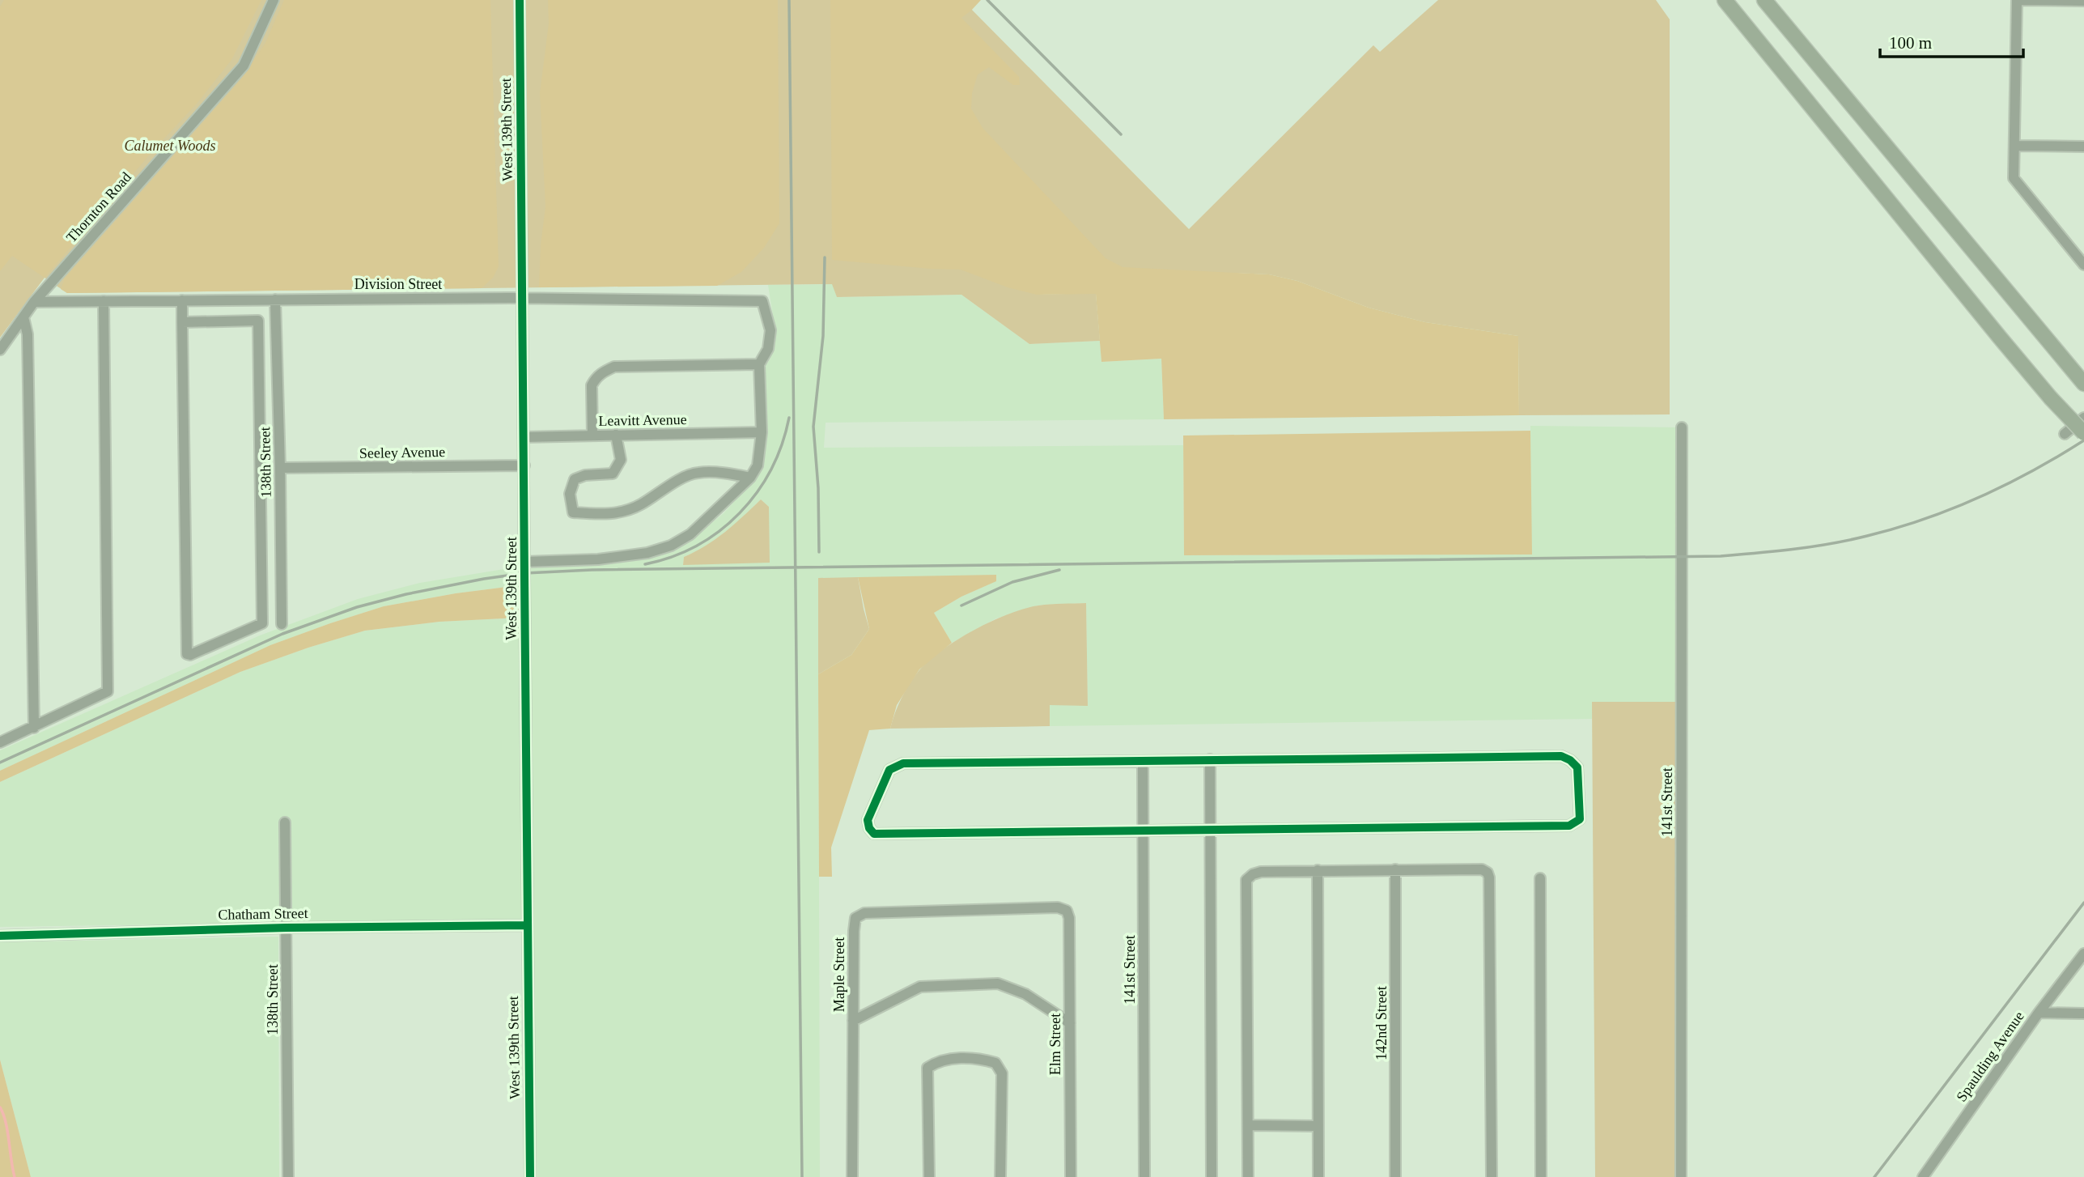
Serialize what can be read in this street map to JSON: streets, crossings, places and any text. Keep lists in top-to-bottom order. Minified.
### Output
{"streets":{"street":["West 139th Street","Thornton Road","Division Street","Leavitt Avenue","Seeley Avenue","138th Street","141st Street","Chatham Street","Maple Street","142nd Street","Elm Street","Spaulding Avenue"]},"crossings":[["West 139th Street","Division Street"],["West 139th Street","Leavitt Avenue"],["West 139th Street","Seeley Avenue"],["West 139th Street","Chatham Street"],["Thornton Road","Division Street"],["Division Street","138th Street"],["Seeley Avenue","138th Street"],["138th Street","Chatham Street"],["Maple Street","Elm Street"]],"parks":["Calumet Woods"],"scale_bar":"100 m"}
